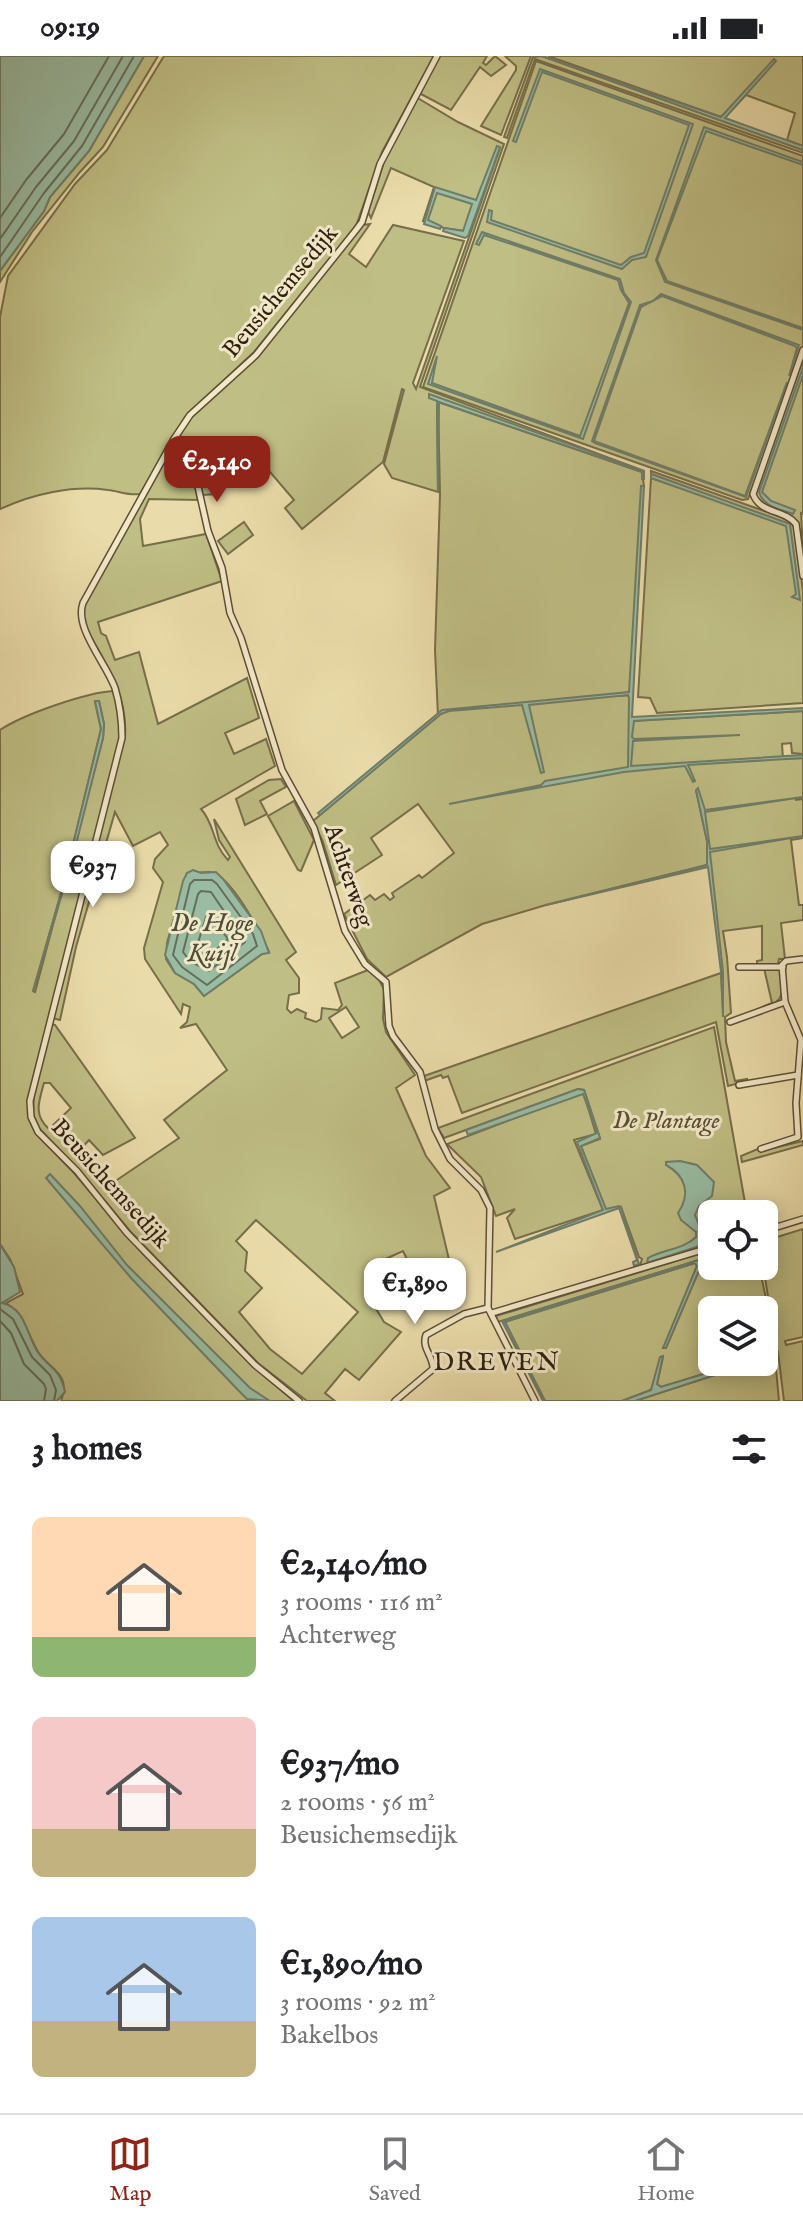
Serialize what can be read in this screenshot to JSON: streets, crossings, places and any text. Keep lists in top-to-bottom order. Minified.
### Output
{"streets":{"street":["Beusichemsedijk","Achterweg"]},"crossings":[["Beusichemsedijk","Achterweg"]],"districts":["DREVEN"],"water":["De Hoge Kuijl"],"parks":["De Plantage"],"page":{"status":"09:19","price":["€2,140","€937","€1,890"],"heading":"3 homes","list":[{"name":"€2,140/mo","note":"3 rooms · 116 m² · Achterweg"},{"name":"€937/mo","note":"2 rooms · 56 m² · Beusichemsedijk"},{"name":"€1,890/mo","note":"3 rooms · 92 m² · Bakelbos"}],"tabs":["Map","Saved","Home"]}}
